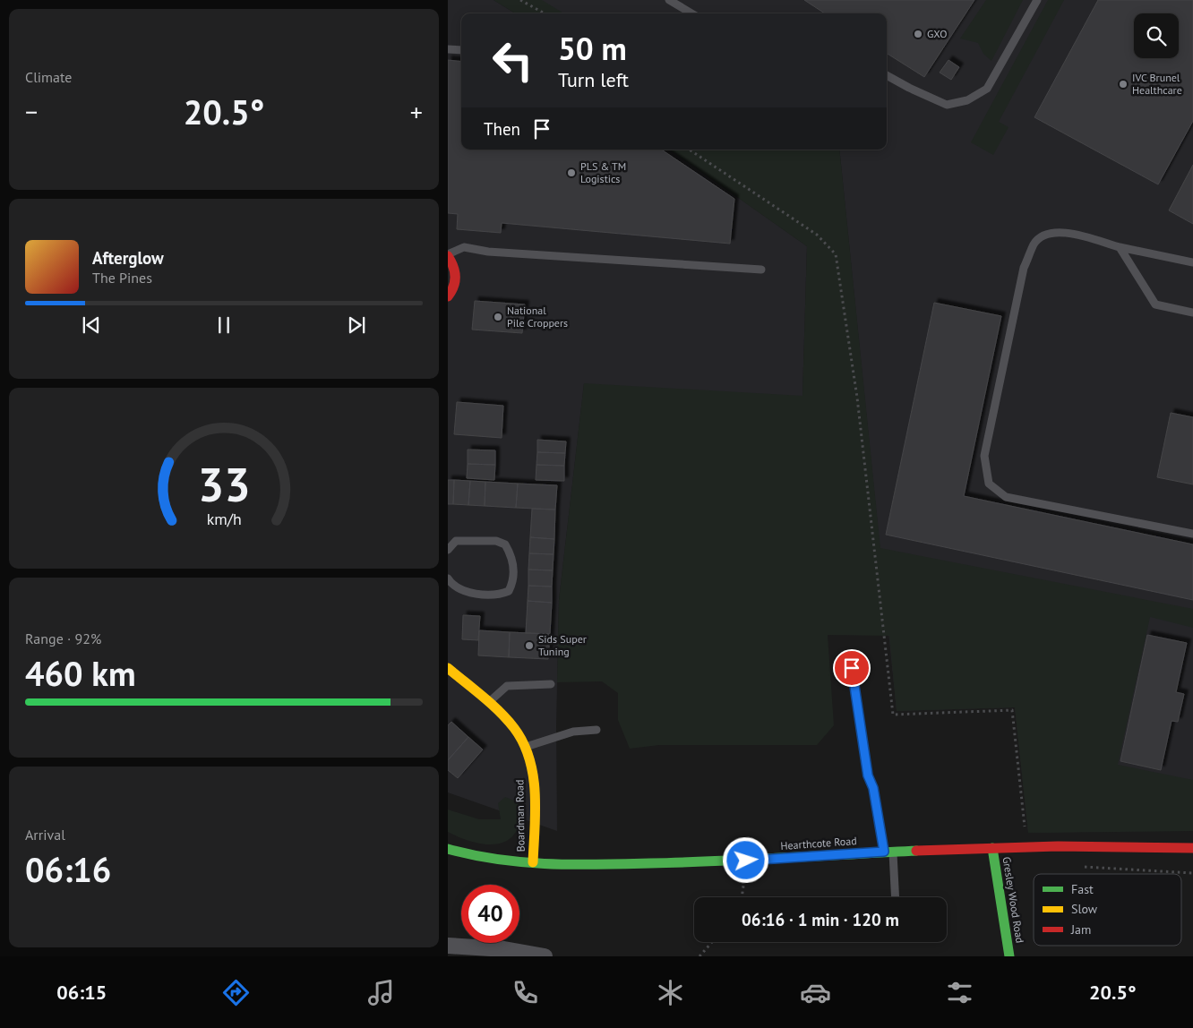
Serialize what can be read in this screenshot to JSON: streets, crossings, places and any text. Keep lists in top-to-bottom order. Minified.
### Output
{"streets":{"street":["Boardman Road","Hearthcote Road","Gresley Wood Road"]},"crossings":[["Boardman Road","Hearthcote Road"],["Hearthcote Road","Gresley Wood Road"]],"places":["GXO","IVC Brunel Healthcare","PLS & TM Logistics","National Pile Croppers","Sids Super Tuning"],"legend":["Fast","Slow","Jam"],"page":{"tile":["Climate",["Range · 92%","460 km"],["Arrival","06:16"]],"turn":["50 m","Turn left"],"heat":["−","20.5°","+"],"then":"Then","song":["Afterglow","The Pines"],"limit":"40","trip":"06:16 · 1 min · 120 m","tabs":["06:15","20.5°"],"gauge":["33","km/h"]}}
